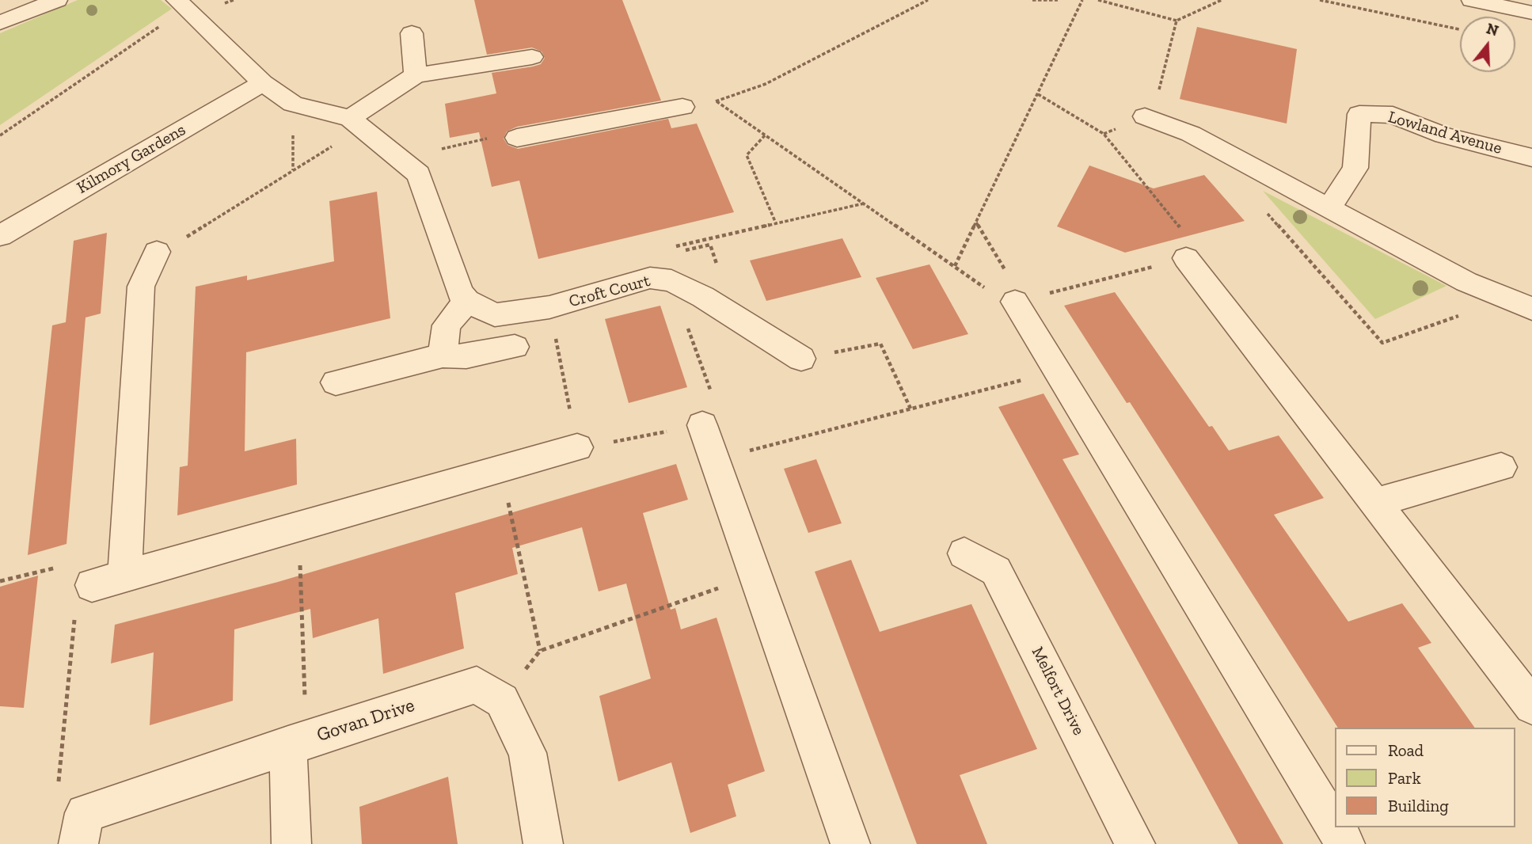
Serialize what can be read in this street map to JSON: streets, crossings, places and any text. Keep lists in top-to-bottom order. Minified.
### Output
{"streets":{"street":["Lowland Avenue","Kilmory Gardens","Croft Court","Melfort Drive","Govan Drive"]},"legend":["Road","Park","Building"],"north":"top"}
